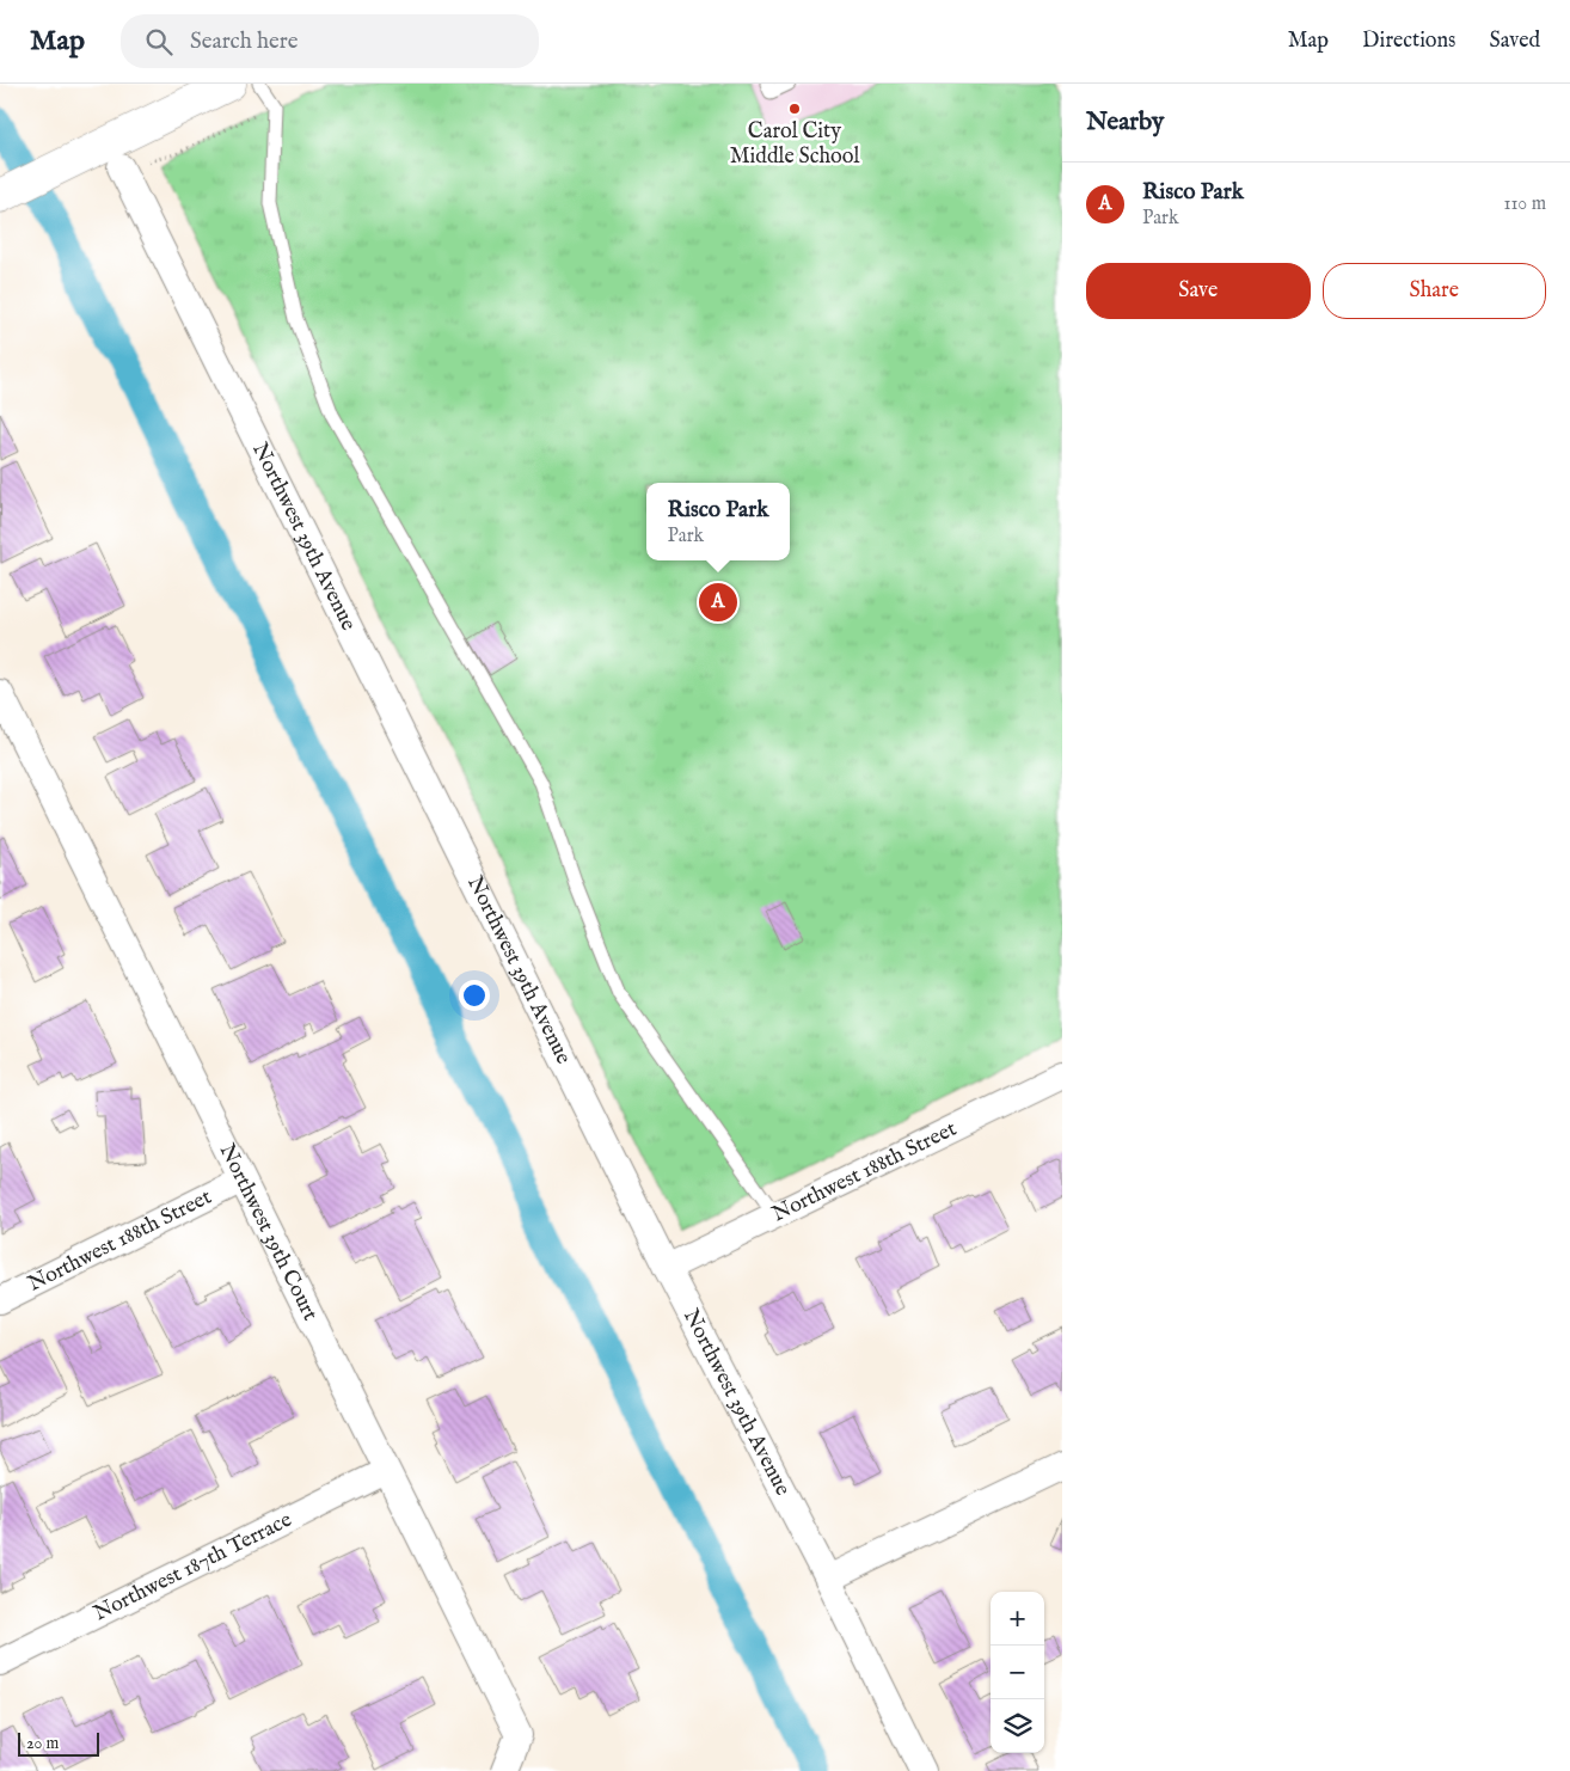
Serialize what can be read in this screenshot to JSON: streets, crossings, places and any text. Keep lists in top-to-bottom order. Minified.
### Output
{"streets":{"street":["Northwest 39th Avenue","Northwest 188th Street","Northwest 39th Court","Northwest 187th Terrace"]},"crossings":[["Northwest 39th Avenue","Northwest 188th Street"],["Northwest 188th Street","Northwest 39th Court"],["Northwest 39th Court","Northwest 187th Terrace"]],"places":["Carol City Middle School"],"scale_bar":"20 m","page":{"header":"Map","search":"Search here","nav":["Map","Directions","Saved"],"heading":"Nearby","list":[{"mark":"A","name":"Risco Park","note":"Park","value":"110 m"}],"buttons":["Save","Share"],"popup":["Risco Park","Park"],"pins":"A","map_buttons":["+","−"],"scale":"20 m"}}
